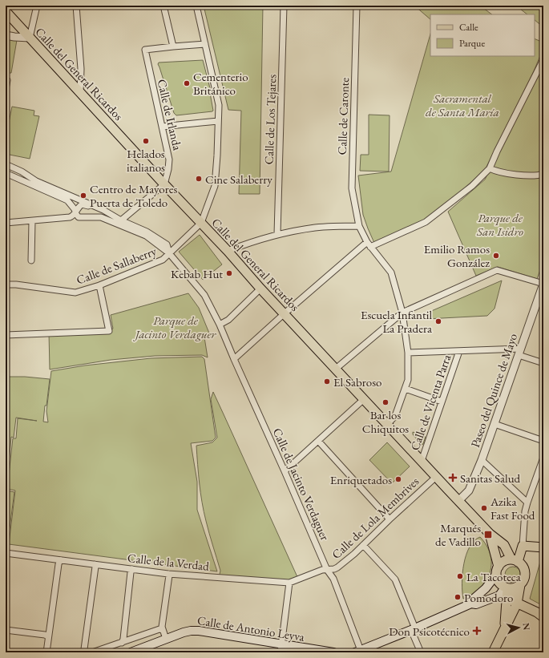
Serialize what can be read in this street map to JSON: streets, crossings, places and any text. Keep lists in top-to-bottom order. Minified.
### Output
{"streets":{"main road":["Calle del General Ricardos","Calle de Antonio Leyva"],"street":["Calle de Irlanda","Calle de Caronte","Calle de Los Tejares","Calle de Sallaberry","Paseo del Quince de Mayo","Calle de Vicenta Parra","Calle de Jacinto Verdaguer","Calle de Lola Membrives","Calle de la Verdad"]},"crossings":[["Calle del General Ricardos","Calle de Irlanda"],["Calle del General Ricardos","Calle de Caronte"],["Calle del General Ricardos","Calle de Sallaberry"],["Calle del General Ricardos","Paseo del Quince de Mayo"],["Calle del General Ricardos","Calle de Vicenta Parra"],["Calle del General Ricardos","Calle de Lola Membrives"],["Calle de Sallaberry","Calle de Jacinto Verdaguer"],["Calle de Jacinto Verdaguer","Calle de Lola Membrives"],["Calle de Jacinto Verdaguer","Calle de la Verdad"],["Calle de Lola Membrives","Calle de la Verdad"]],"parks":["Sacramental de Santa María","Parque de San Isidro","Parque de Jacinto Verdaguer"],"places":{"other":["Cementerio Británico","Helados italianos","Cine Salaberry","Centro de Mayores Puerta de Toledo","Emilio Ramos González","Kebab Hut","Escuela Infantil La Pradera","El Sabroso","Bar los Chiquitos","Enriquetados","Azika Fast Food","La Tacoteca","Pomodoro"],"health":["Sanitas Salud","Don Psicotécnico"],"transit":["Marqués de Vadillo"]},"legend":["Calle","Parque"],"north":"right"}
